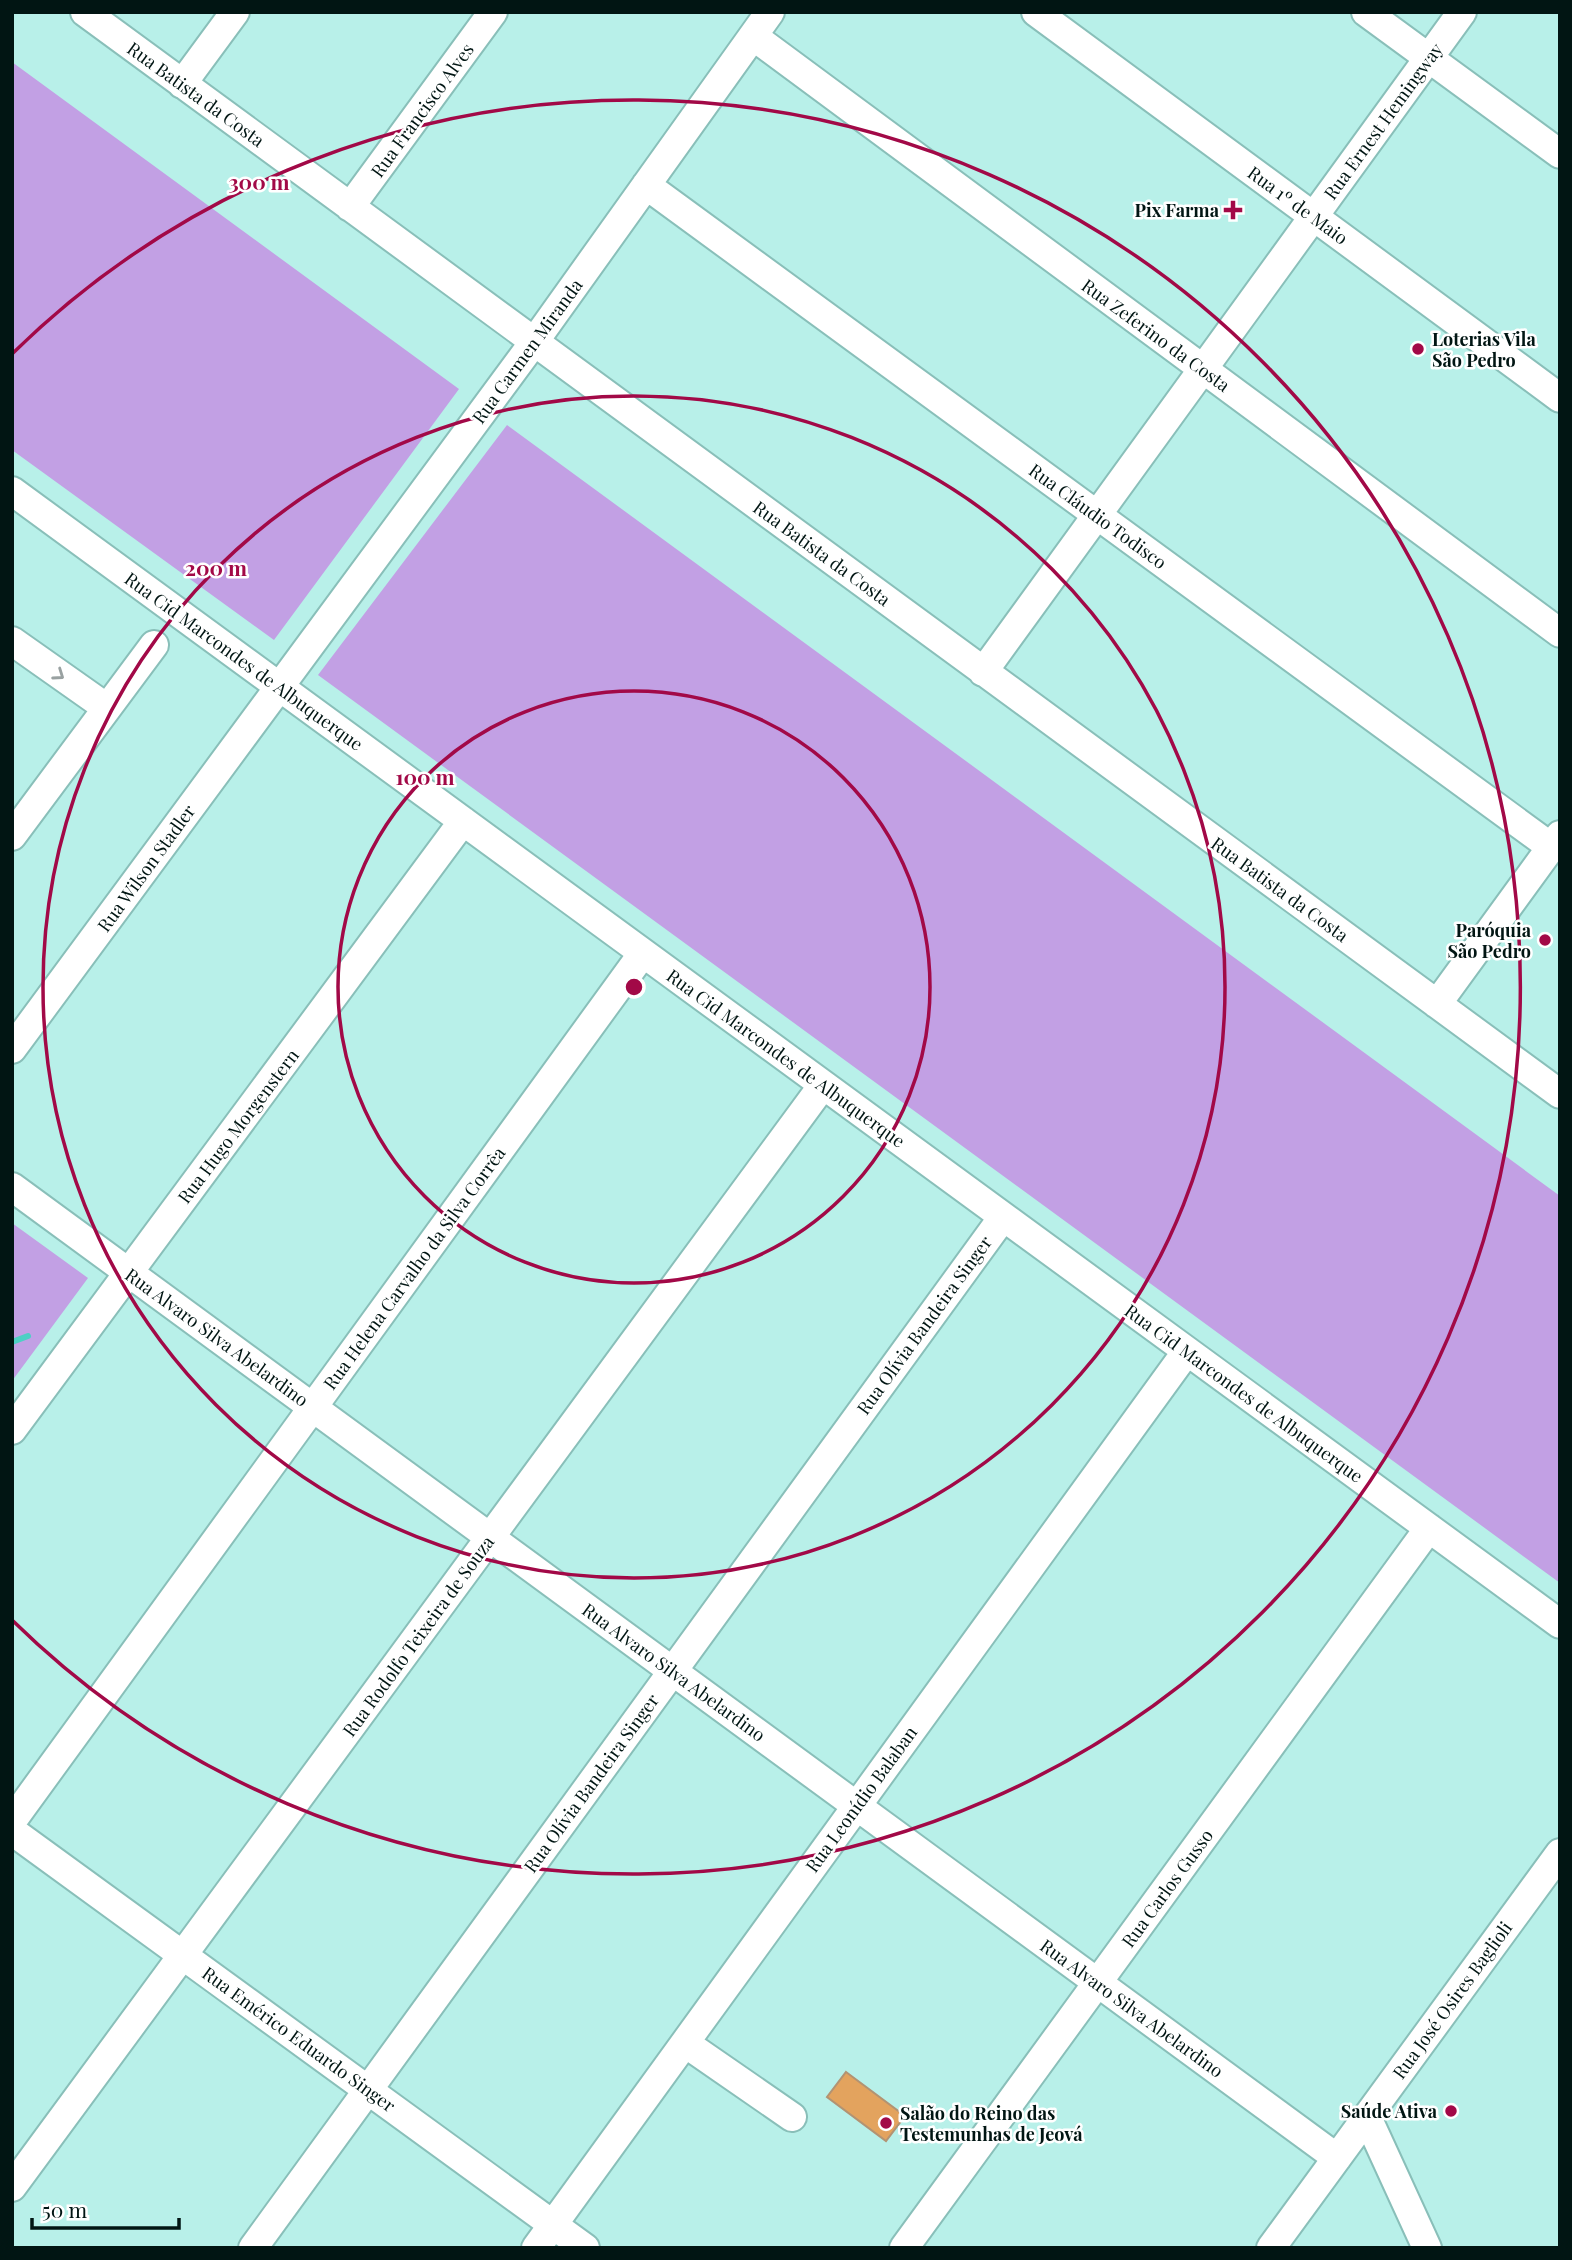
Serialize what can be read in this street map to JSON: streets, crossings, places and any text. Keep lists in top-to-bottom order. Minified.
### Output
{"streets":{"street":["Rua Batista da Costa","Rua Francisco Alves","Rua Ernest Hemingway","Rua 1º de Maio","Rua Zeferino da Costa","Rua Carmen Miranda","Rua Cláudio Todisco","Rua Cid Marcondes de Albuquerque","Rua Wilson Stadler","Rua Hugo Morgenstern","Rua Helena Carvalho da Silva Corrêa","Rua Olívia Bandeira Singer","Rua Alvaro Silva Abelardino","Rua Rodolfo Teixeira de Souza","Rua Leonídio Balaban","Rua Carlos Gusso","Rua José Osires Baglioli","Rua Emérico Eduardo Singer"]},"crossings":[["Rua Batista da Costa","Rua Francisco Alves"],["Rua Batista da Costa","Rua Ernest Hemingway"],["Rua Batista da Costa","Rua Carmen Miranda"],["Rua Ernest Hemingway","Rua 1º de Maio"],["Rua Ernest Hemingway","Rua Zeferino da Costa"],["Rua Ernest Hemingway","Rua Cláudio Todisco"],["Rua Zeferino da Costa","Rua Carmen Miranda"],["Rua Carmen Miranda","Rua Cláudio Todisco"],["Rua Carmen Miranda","Rua Cid Marcondes de Albuquerque"],["Rua Carmen Miranda","Rua Wilson Stadler"],["Rua Cid Marcondes de Albuquerque","Rua Wilson Stadler"],["Rua Cid Marcondes de Albuquerque","Rua Hugo Morgenstern"],["Rua Cid Marcondes de Albuquerque","Rua Helena Carvalho da Silva Corrêa"],["Rua Cid Marcondes de Albuquerque","Rua Olívia Bandeira Singer"],["Rua Cid Marcondes de Albuquerque","Rua Rodolfo Teixeira de Souza"],["Rua Cid Marcondes de Albuquerque","Rua Leonídio Balaban"],["Rua Cid Marcondes de Albuquerque","Rua Carlos Gusso"],["Rua Hugo Morgenstern","Rua Alvaro Silva Abelardino"],["Rua Helena Carvalho da Silva Corrêa","Rua Alvaro Silva Abelardino"],["Rua Olívia Bandeira Singer","Rua Alvaro Silva Abelardino"],["Rua Olívia Bandeira Singer","Rua Emérico Eduardo Singer"],["Rua Alvaro Silva Abelardino","Rua Rodolfo Teixeira de Souza"],["Rua Alvaro Silva Abelardino","Rua Leonídio Balaban"],["Rua Alvaro Silva Abelardino","Rua Carlos Gusso"],["Rua Alvaro Silva Abelardino","Rua José Osires Baglioli"],["Rua Rodolfo Teixeira de Souza","Rua Emérico Eduardo Singer"],["Rua Leonídio Balaban","Rua Emérico Eduardo Singer"]],"places":{"health":["Pix Farma"],"other":["Loterias Vila São Pedro","Paróquia São Pedro","Saúde Ativa","Salão do Reino das Testemunhas de Jeová"]},"scale_bar":"50 m","rings":["300 m","200 m","100 m"]}
